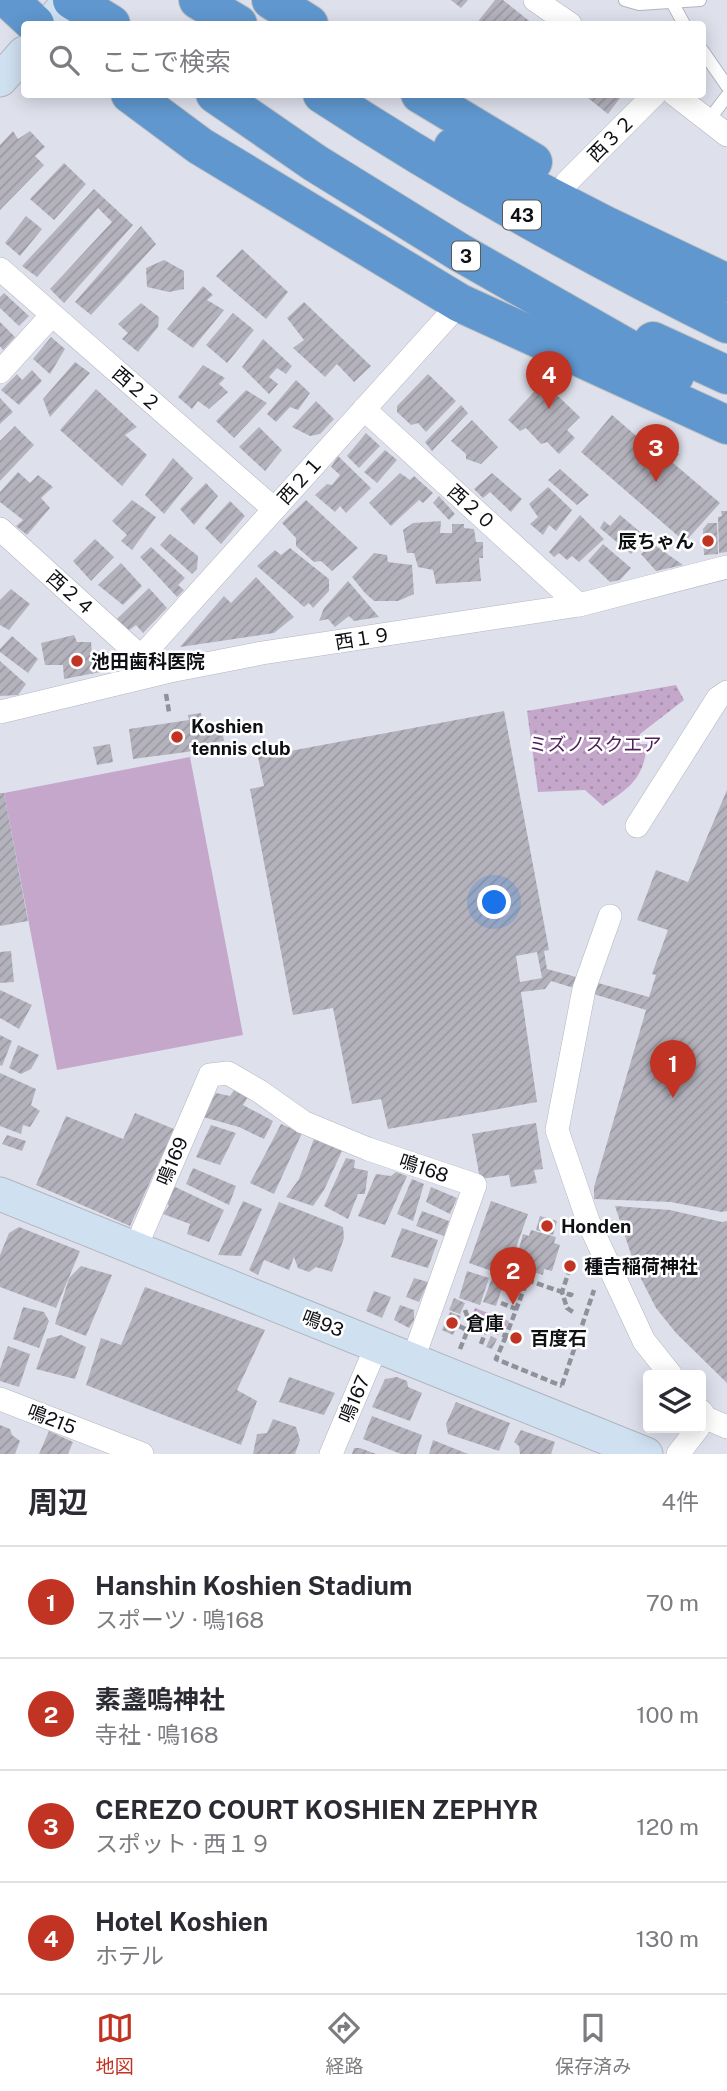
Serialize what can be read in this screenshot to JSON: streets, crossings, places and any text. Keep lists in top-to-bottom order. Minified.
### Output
{"streets":{"highway":["43","3"],"street":["西３２","西２２","西２１","西２０","西２４","西１９","鳴169","鳴168","鳴93","鳴167","鳴215"]},"crossings":[["西２２","西２１"],["西２１","西２０"],["西２１","西２４"],["西２１","西１９"],["西２０","西１９"],["西２４","西１９"],["鳴169","鳴168"],["鳴169","鳴93"],["鳴168","鳴93"],["鳴93","鳴167"]],"parks":["ミズノスクエア"],"places":["辰ちゃん","池田歯科医院","Koshien tennis club","Honden","種𠮷稲荷神社","倉庫","百度石"],"page":{"search":"ここで検索","pins":["4","3","1","2"],"heading":["周辺","4件"],"list":[{"mark":"1","name":"Hanshin Koshien Stadium","note":"スポーツ · 鳴168","value":"70 m"},{"mark":"2","name":"素盞嗚神社","note":"寺社 · 鳴168","value":"100 m"},{"mark":"3","name":"CEREZO COURT KOSHIEN ZEPHYR","note":"スポット · 西１９","value":"120 m"},{"mark":"4","name":"Hotel Koshien","note":"ホテル","value":"130 m"}],"nav":["地図","経路","保存済み"]}}
